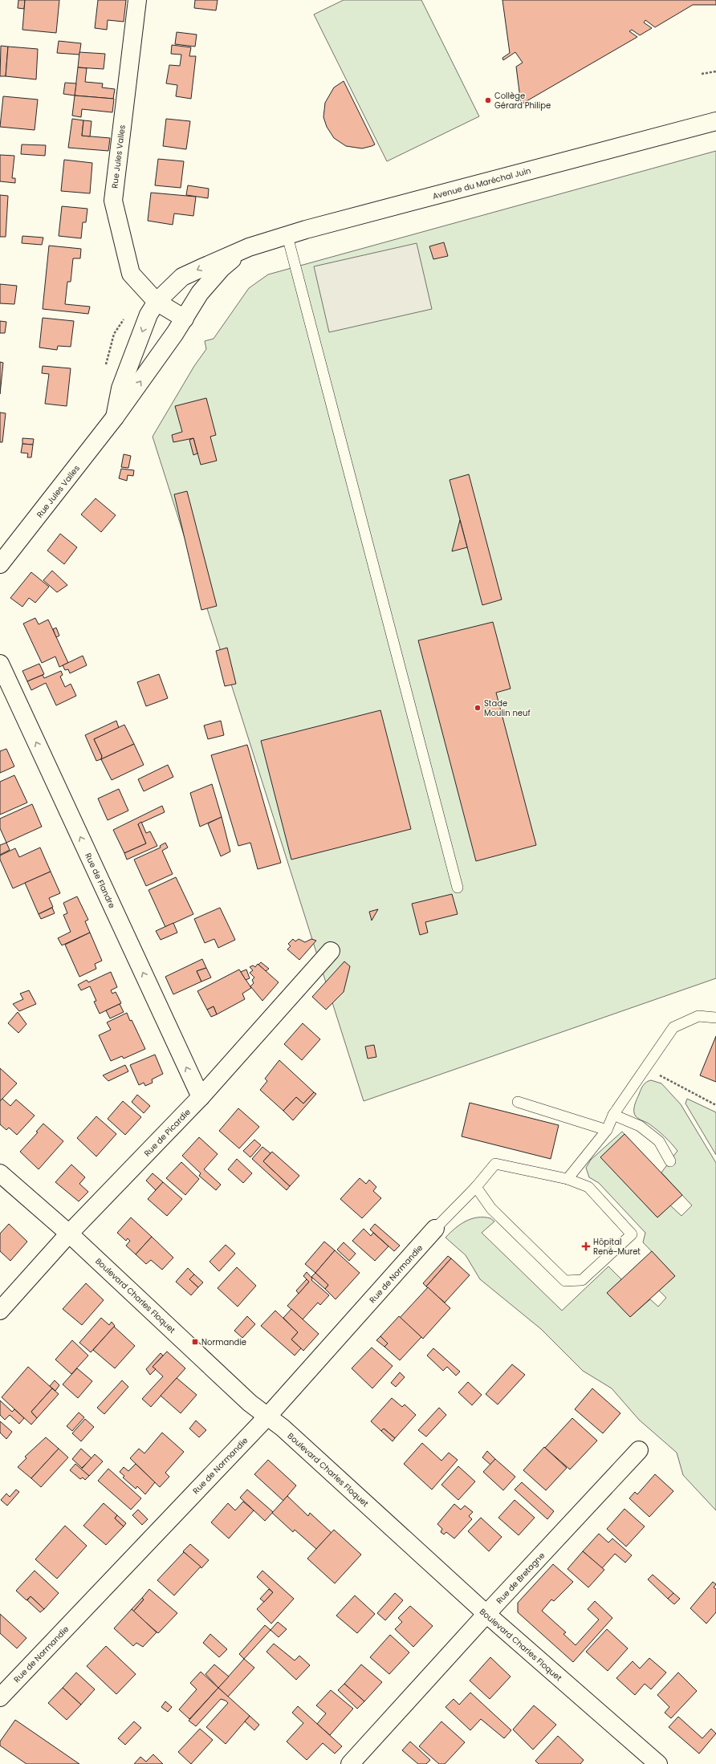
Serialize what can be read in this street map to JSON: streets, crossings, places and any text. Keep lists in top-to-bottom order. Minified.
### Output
{"streets":{"street":["Rue Jules Valles","Avenue du Maréchal Juin","Rue de Flandre","Rue de Picardie","Rue de Normandie","Boulevard Charles Floquet","Rue de Bretagne"]},"crossings":[["Rue Jules Valles","Avenue du Maréchal Juin"],["Rue de Flandre","Rue de Picardie"],["Rue de Picardie","Boulevard Charles Floquet"],["Rue de Normandie","Boulevard Charles Floquet"],["Boulevard Charles Floquet","Rue de Bretagne"]],"one_way":["Rue de Flandre"],"places":{"other":["Collège Gérard Philipe","Stade Moulin neuf"],"health":["Hôpital René-Muret"],"transit":["Normandie"]}}
